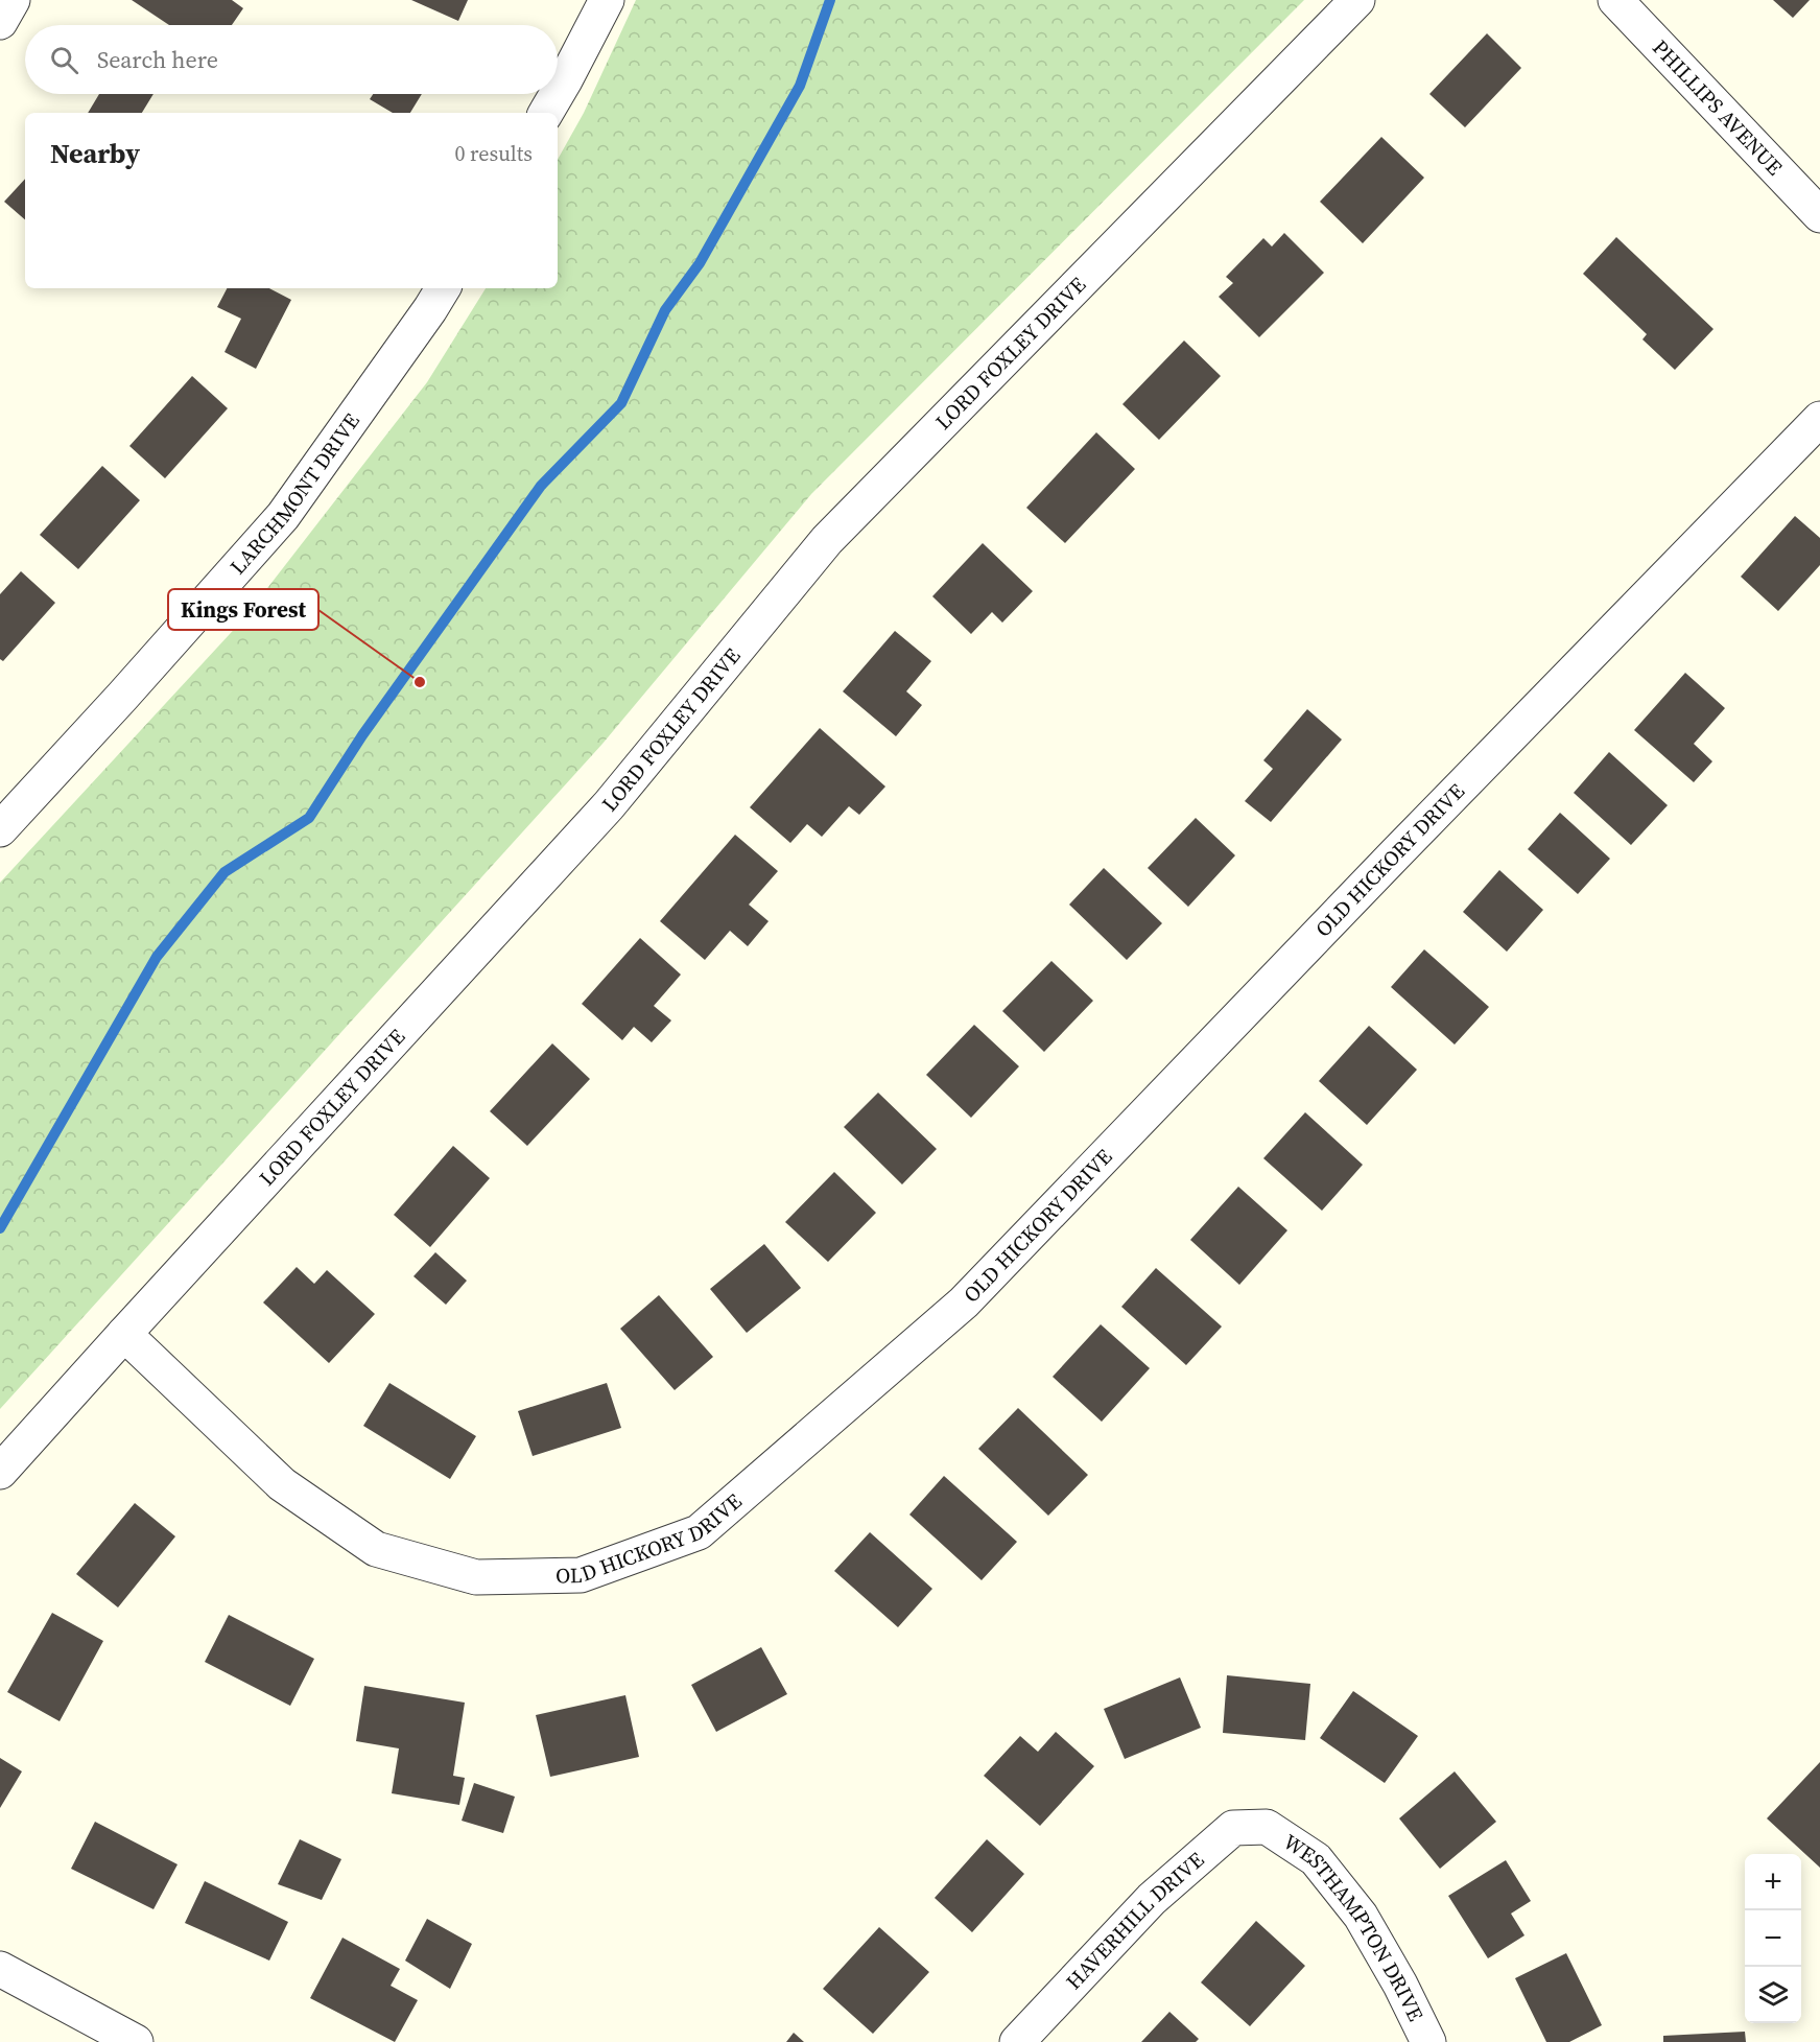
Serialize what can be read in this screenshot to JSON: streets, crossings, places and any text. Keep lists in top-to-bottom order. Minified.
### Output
{"streets":{"street":["PHILLIPS AVENUE","LORD FOXLEY DRIVE","LARCHMONT DRIVE","OLD HICKORY DRIVE","HAVERHILL DRIVE","WESTHAMPTON DRIVE"]},"crossings":[["LORD FOXLEY DRIVE","OLD HICKORY DRIVE"],["HAVERHILL DRIVE","WESTHAMPTON DRIVE"]],"places":["Kings Forest"],"page":{"search":"Search here","heading":["Nearby","0 results"],"map_buttons":["+","−"]}}
